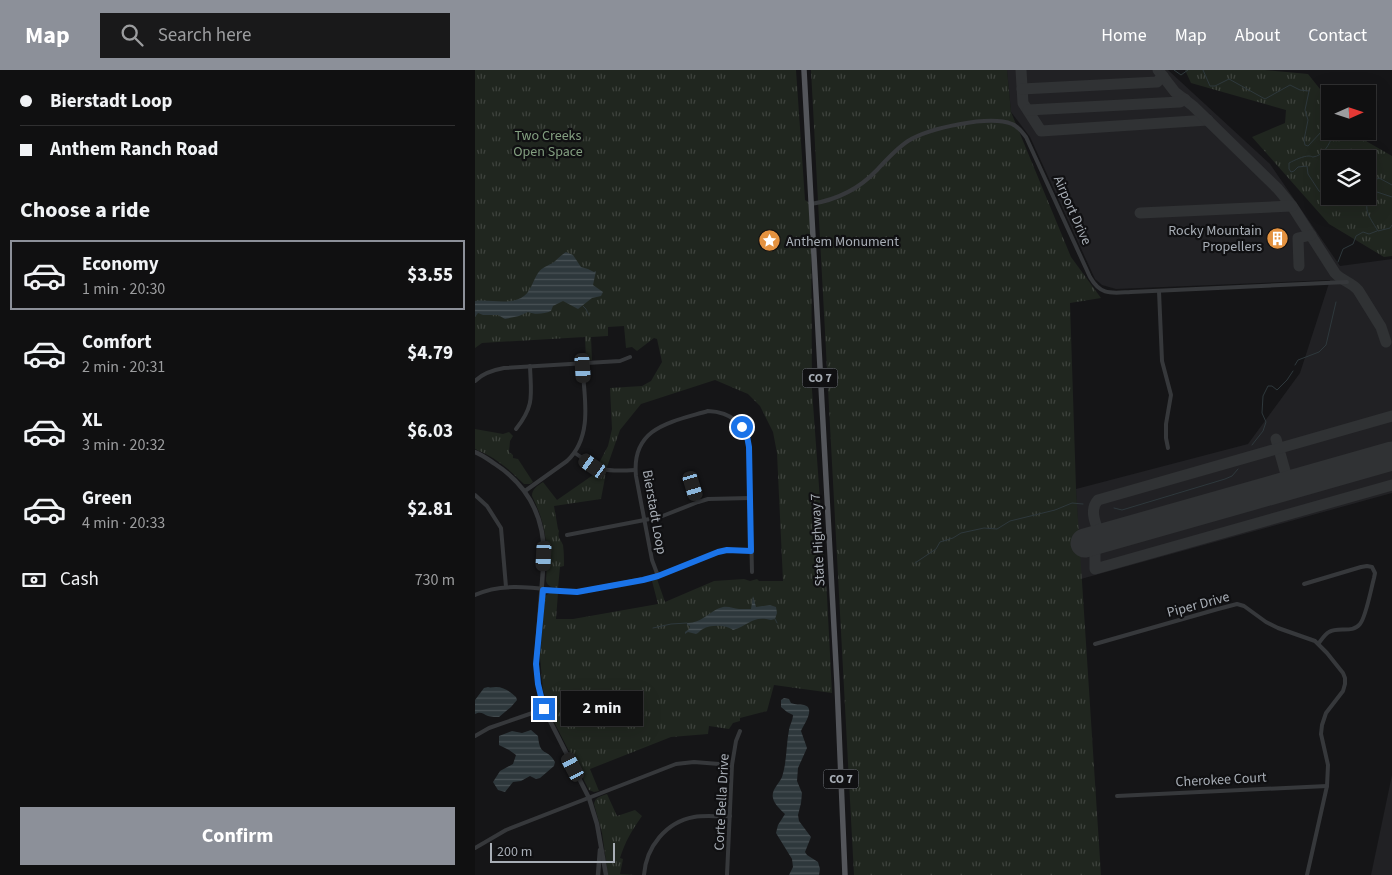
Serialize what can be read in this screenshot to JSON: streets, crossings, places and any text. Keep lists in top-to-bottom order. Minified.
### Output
{"streets":{"main road":["CO 7","State Highway 7"],"street":["Airport Drive","Bierstadt Loop","Piper Drive","Cherokee Court","Corte Bella Drive"]},"crossings":[["Airport Drive","CO 7"],["Airport Drive","State Highway 7"],["CO 7","State Highway 7"]],"parks":["Two Creeks Open Space"],"places":{"building":["Rocky Mountain Propellers"],"place":["Anthem Monument"]},"scale_bar":"200 m","north":"right","page":{"header":"Map","search":"Search here","nav":["Home","Map","About","Contact"],"banner":["Bierstadt Loop","Anthem Ranch Road"],"heading":"Choose a ride","list":[{"name":"Economy","note":"1 min · 20:30","value":"$3.55"},{"name":"Comfort","note":"2 min · 20:31","value":"$4.79"},{"name":"XL","note":"3 min · 20:32","value":"$6.03"},{"name":"Green","note":"4 min · 20:33","value":"$2.81"}],"pay":["Cash","730 m"],"bubble":"2 min","buttons":"Confirm","scale":"200 m"}}
